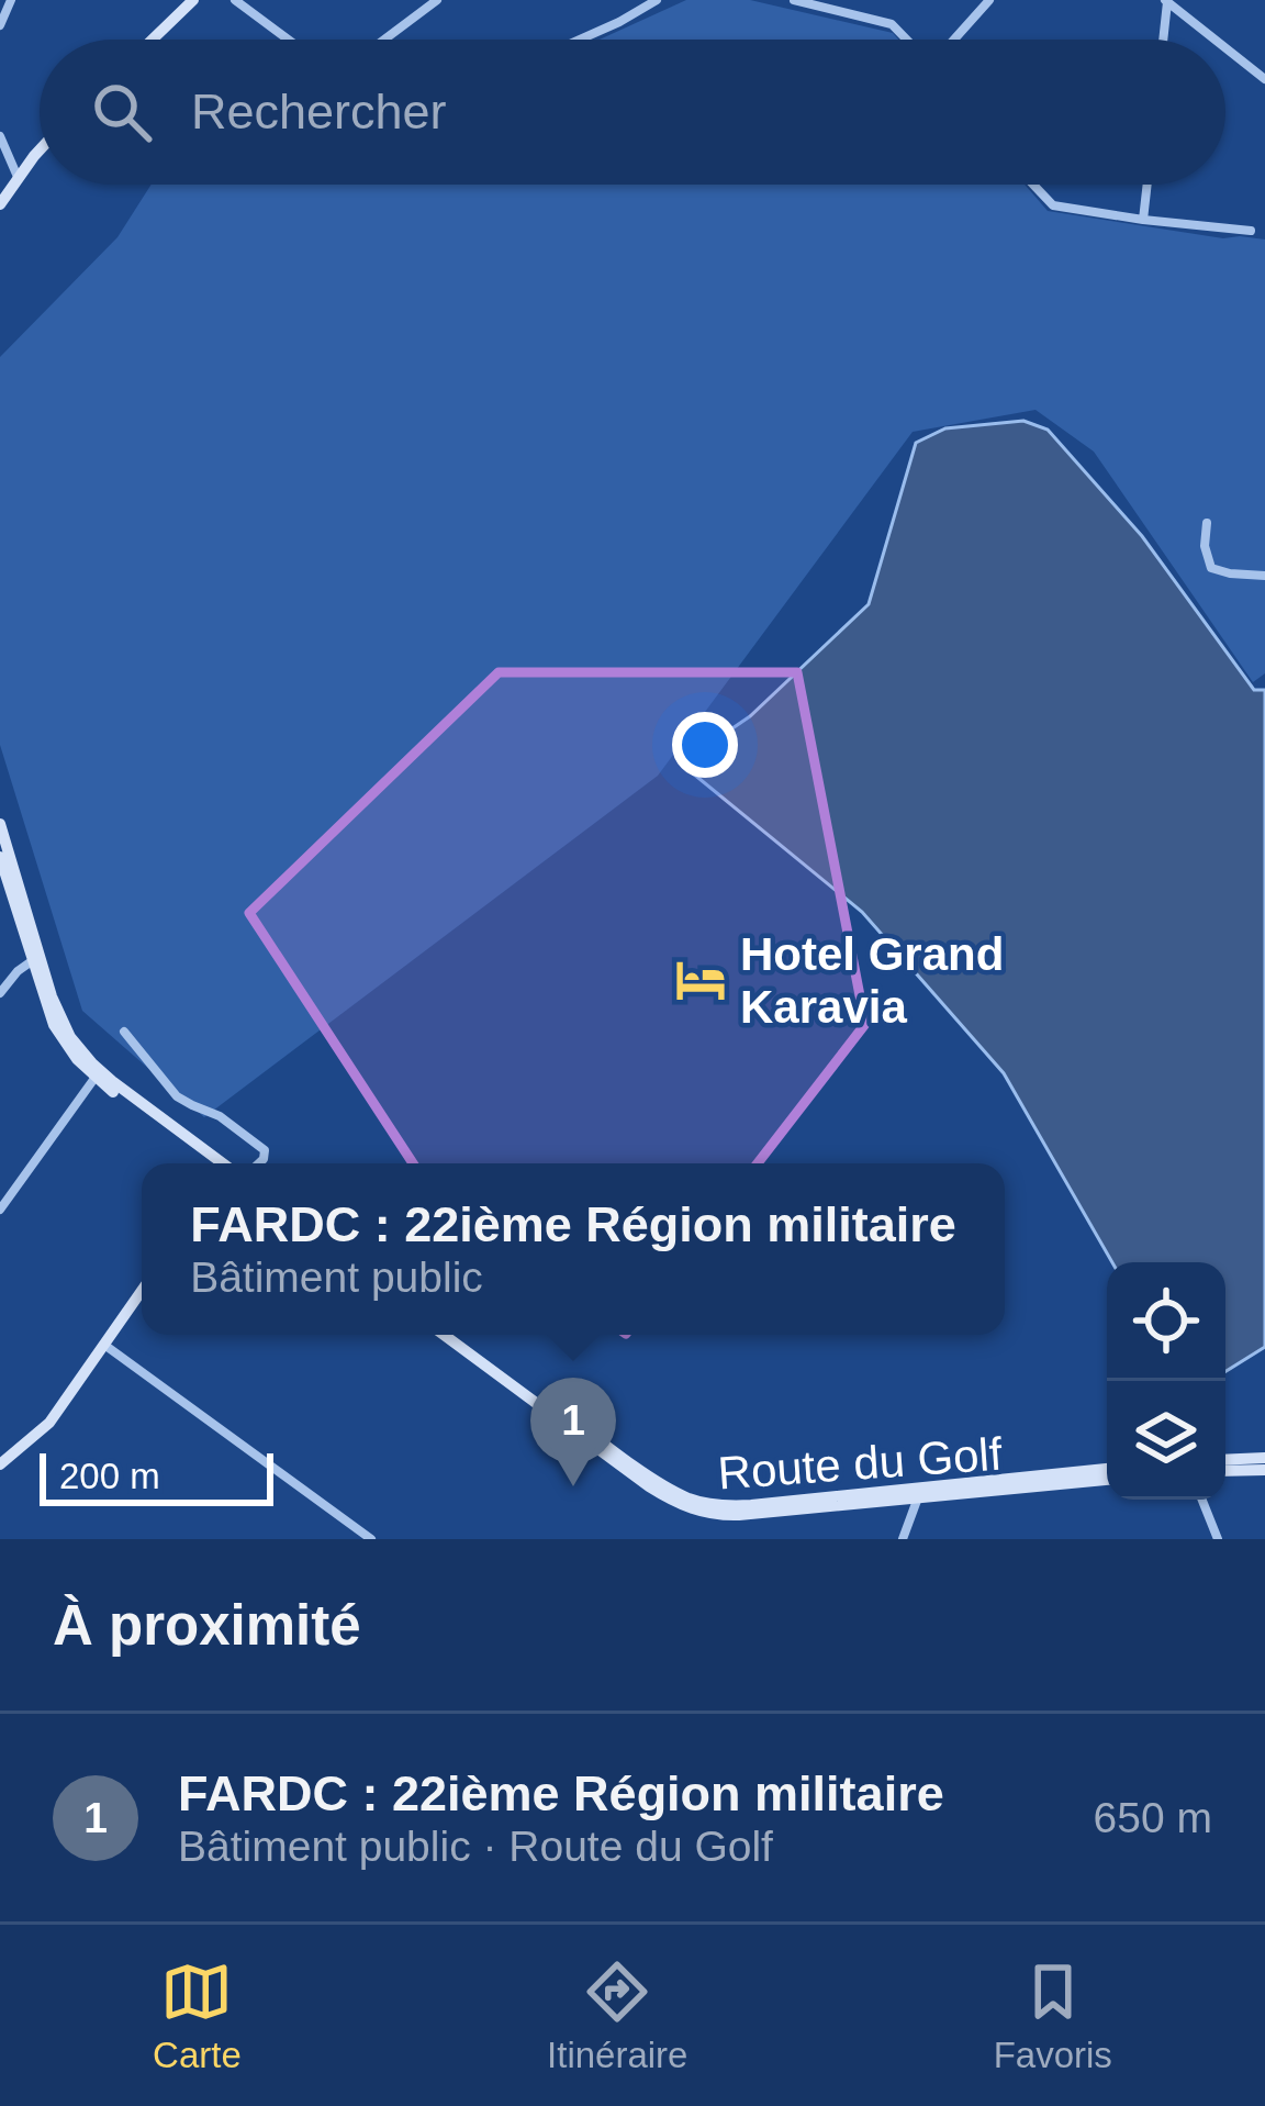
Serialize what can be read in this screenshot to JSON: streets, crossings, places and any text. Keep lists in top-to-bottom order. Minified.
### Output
{"streets":{"main road":["Route du Golf"]},"places":{"hotel":["Hotel Grand Karavia"]},"scale_bar":"200 m","page":{"search":"Rechercher","popup":["FARDC : 22ième Région militaire","Bâtiment public"],"pins":"1","scale":"200 m","heading":"À proximité","list":[{"mark":"1","name":"FARDC : 22ième Région militaire","note":"Bâtiment public · Route du Golf","value":"650 m"}],"nav":["Carte","Itinéraire","Favoris"]}}
